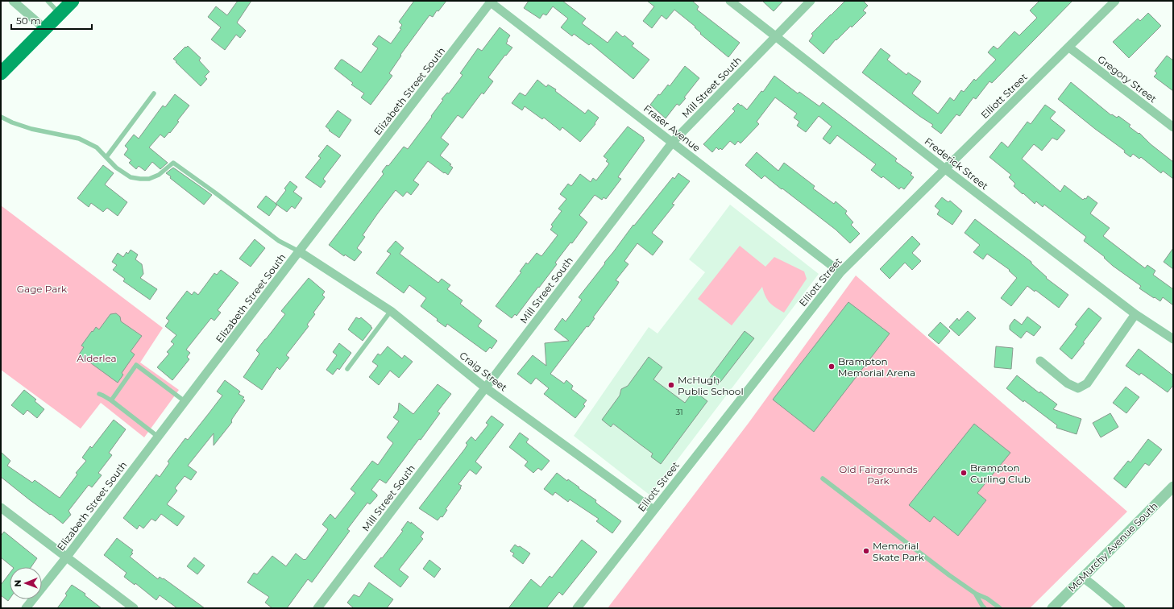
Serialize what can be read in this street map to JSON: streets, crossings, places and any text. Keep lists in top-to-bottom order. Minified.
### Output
{"streets":{"street":["Gregory Street","Mill Street South","Elizabeth Street South","Elliott Street","Fraser Avenue","Frederick Street","Craig Street","McMurchy Avenue South"]},"crossings":[["Gregory Street","Elliott Street"],["Mill Street South","Fraser Avenue"],["Mill Street South","Frederick Street"],["Mill Street South","Craig Street"],["Elizabeth Street South","Fraser Avenue"],["Elizabeth Street South","Craig Street"],["Elliott Street","Fraser Avenue"],["Elliott Street","Frederick Street"],["Elliott Street","Craig Street"]],"parks":["Gage Park","Alderlea","Old Fairgrounds Park"],"places":["Brampton Memorial Arena","McHugh Public School","Brampton Curling Club","Memorial Skate Park"],"house_numbers":["31"],"scale_bar":"50 m","north":"left"}
